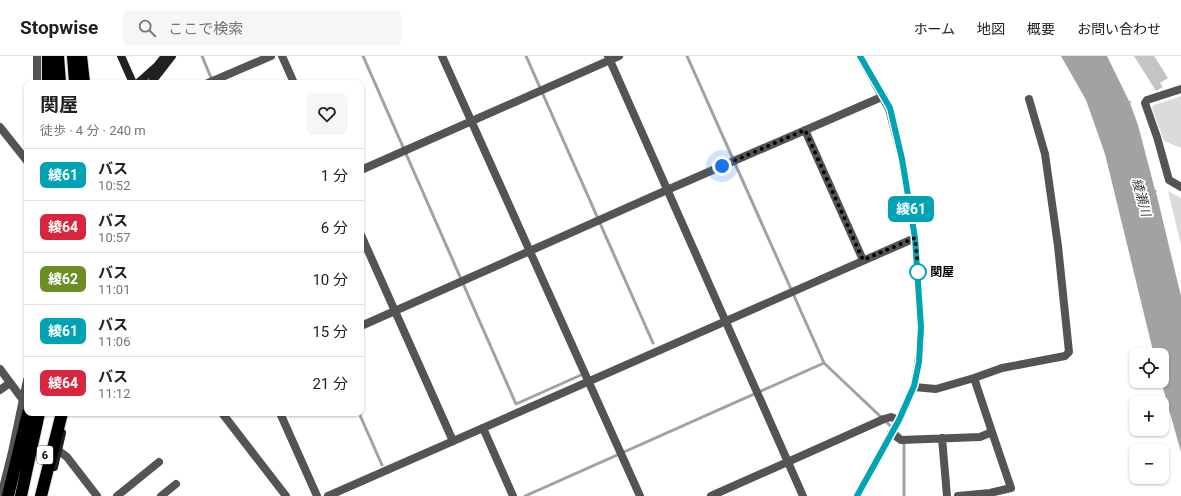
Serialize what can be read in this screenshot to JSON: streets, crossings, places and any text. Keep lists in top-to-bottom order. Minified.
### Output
{"streets":{"highway":["6"]},"water":["綾瀬川"],"places":["関屋"],"lines":["bus line 綾61"],"page":{"header":"Stopwise","search":"ここで検索","nav":["ホーム","地図","概要","お問い合わせ"],"on_map":"綾61","heading":["関屋","徒歩 · 4 分 · 240 m"],"list":[{"mark":"綾61","name":"バス","note":"10:52","value":"1 分"},{"mark":"綾64","name":"バス","note":"10:57","value":"6 分"},{"mark":"綾62","name":"バス","note":"11:01","value":"10 分"},{"mark":"綾61","name":"バス","note":"11:06","value":"15 分"},{"mark":"綾64","name":"バス","note":"11:12","value":"21 分"}],"map_buttons":["+","−"]}}
